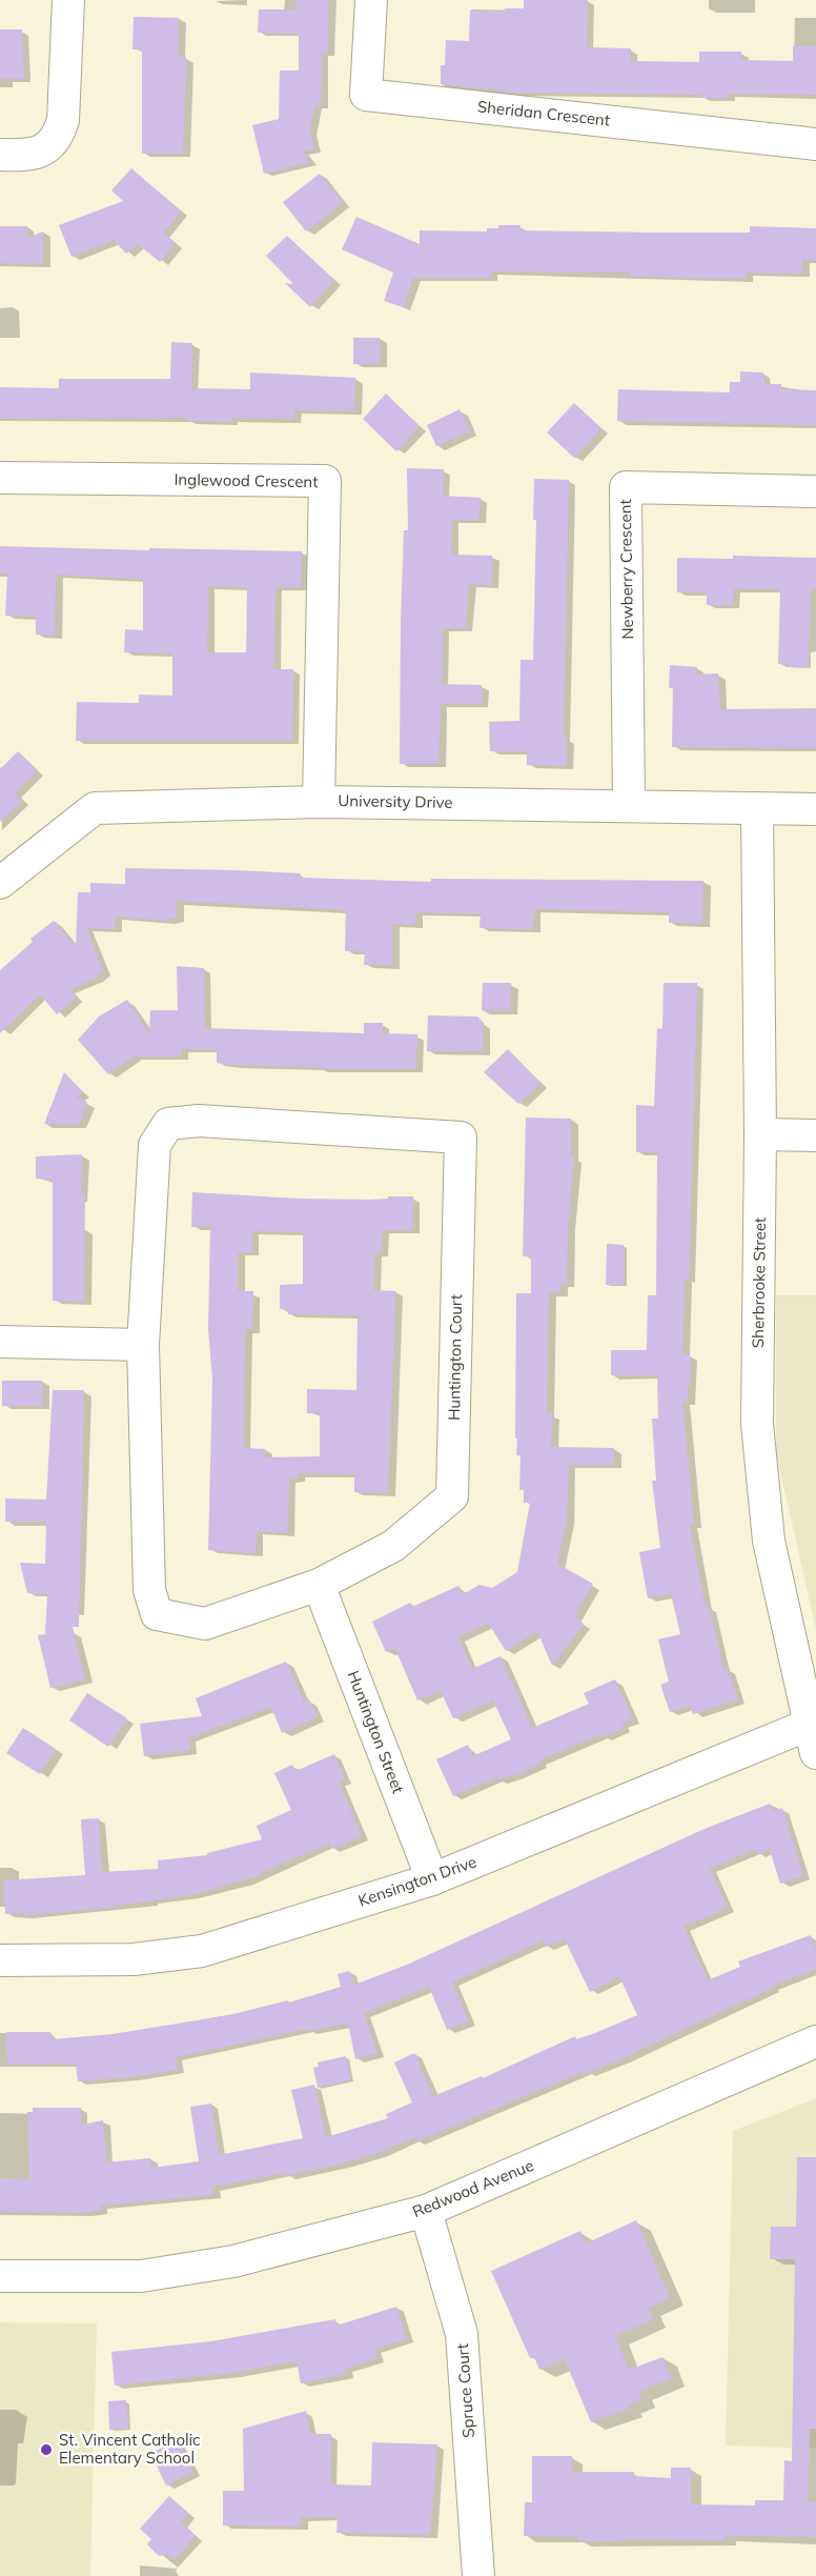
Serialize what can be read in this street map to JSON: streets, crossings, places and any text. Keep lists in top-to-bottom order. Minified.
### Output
{"streets":{"street":["Sheridan Crescent","Inglewood Crescent","Newberry Crescent","University Drive","Sherbrooke Street","Huntington Court","Huntington Street","Kensington Drive","Redwood Avenue","Spruce Court"]},"crossings":[["Inglewood Crescent","University Drive"],["Newberry Crescent","University Drive"],["University Drive","Sherbrooke Street"],["Sherbrooke Street","Kensington Drive"],["Huntington Court","Huntington Street"],["Huntington Street","Kensington Drive"],["Redwood Avenue","Spruce Court"]],"places":["St. Vincent Catholic Elementary School"]}
